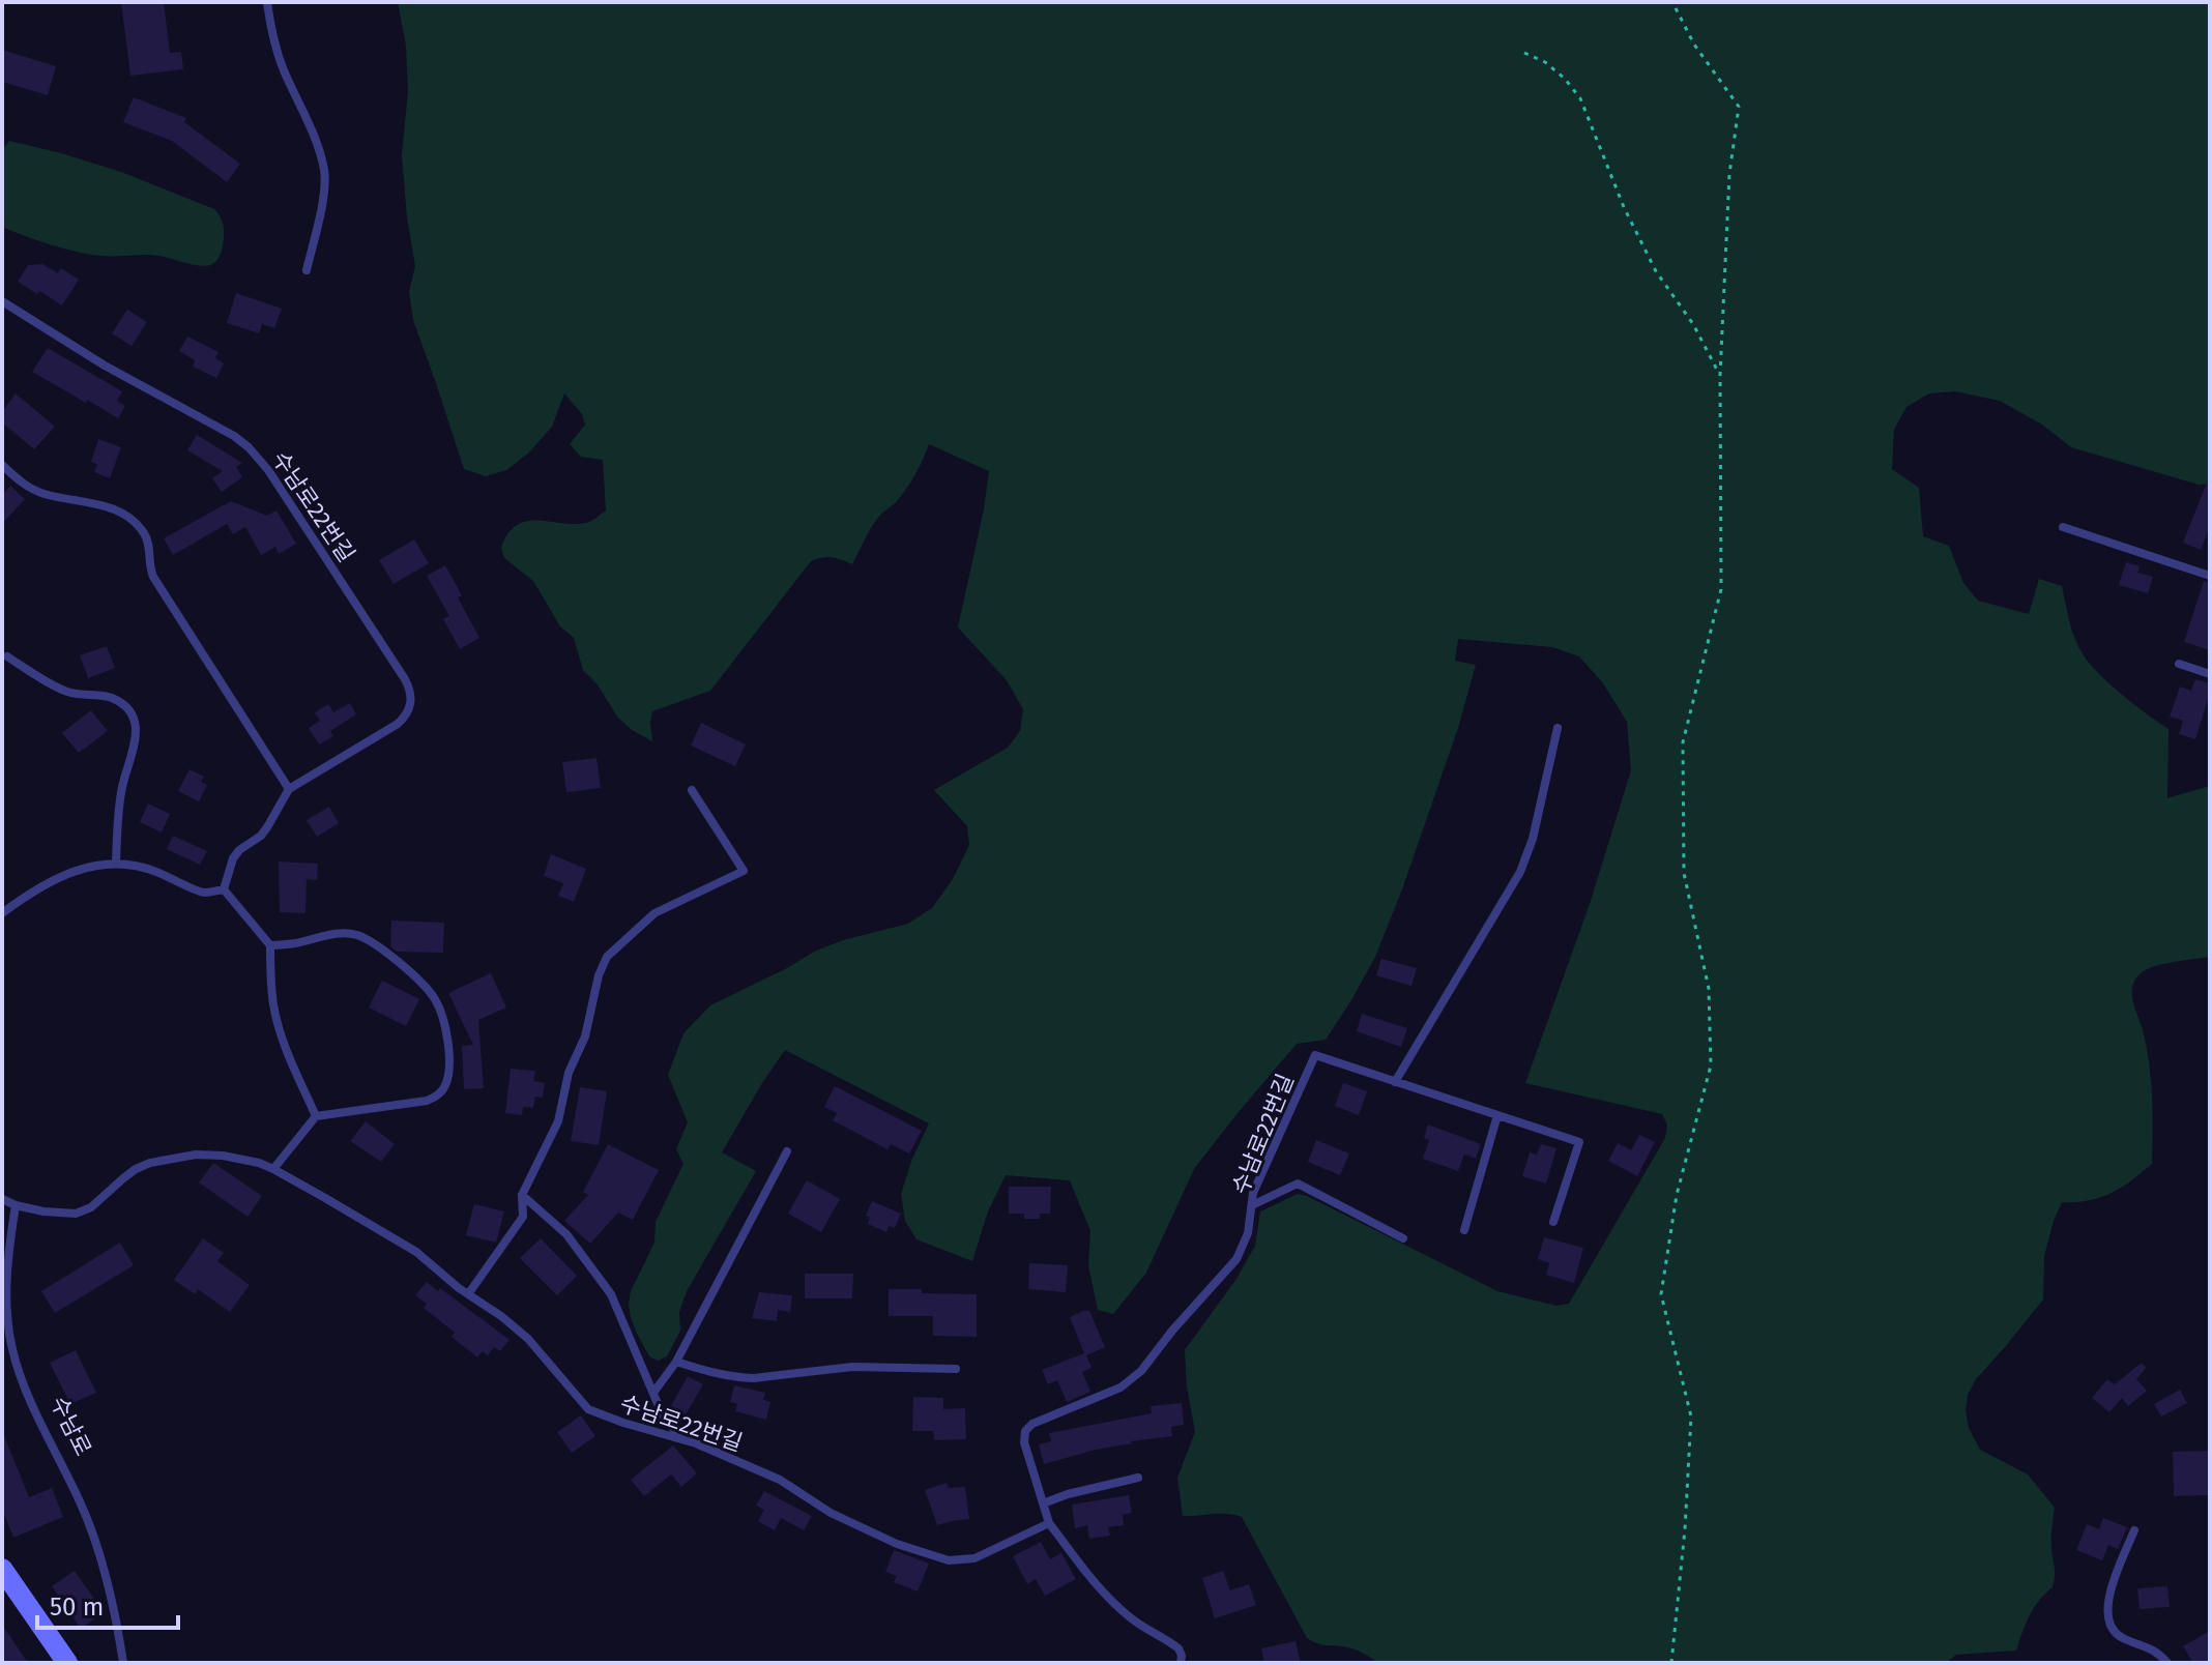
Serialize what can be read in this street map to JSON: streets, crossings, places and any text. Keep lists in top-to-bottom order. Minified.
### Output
{"streets":{"lane":["수남로22번길","수남로"]},"crossings":[["수남로22번길","수남로"]],"scale_bar":"50 m"}
